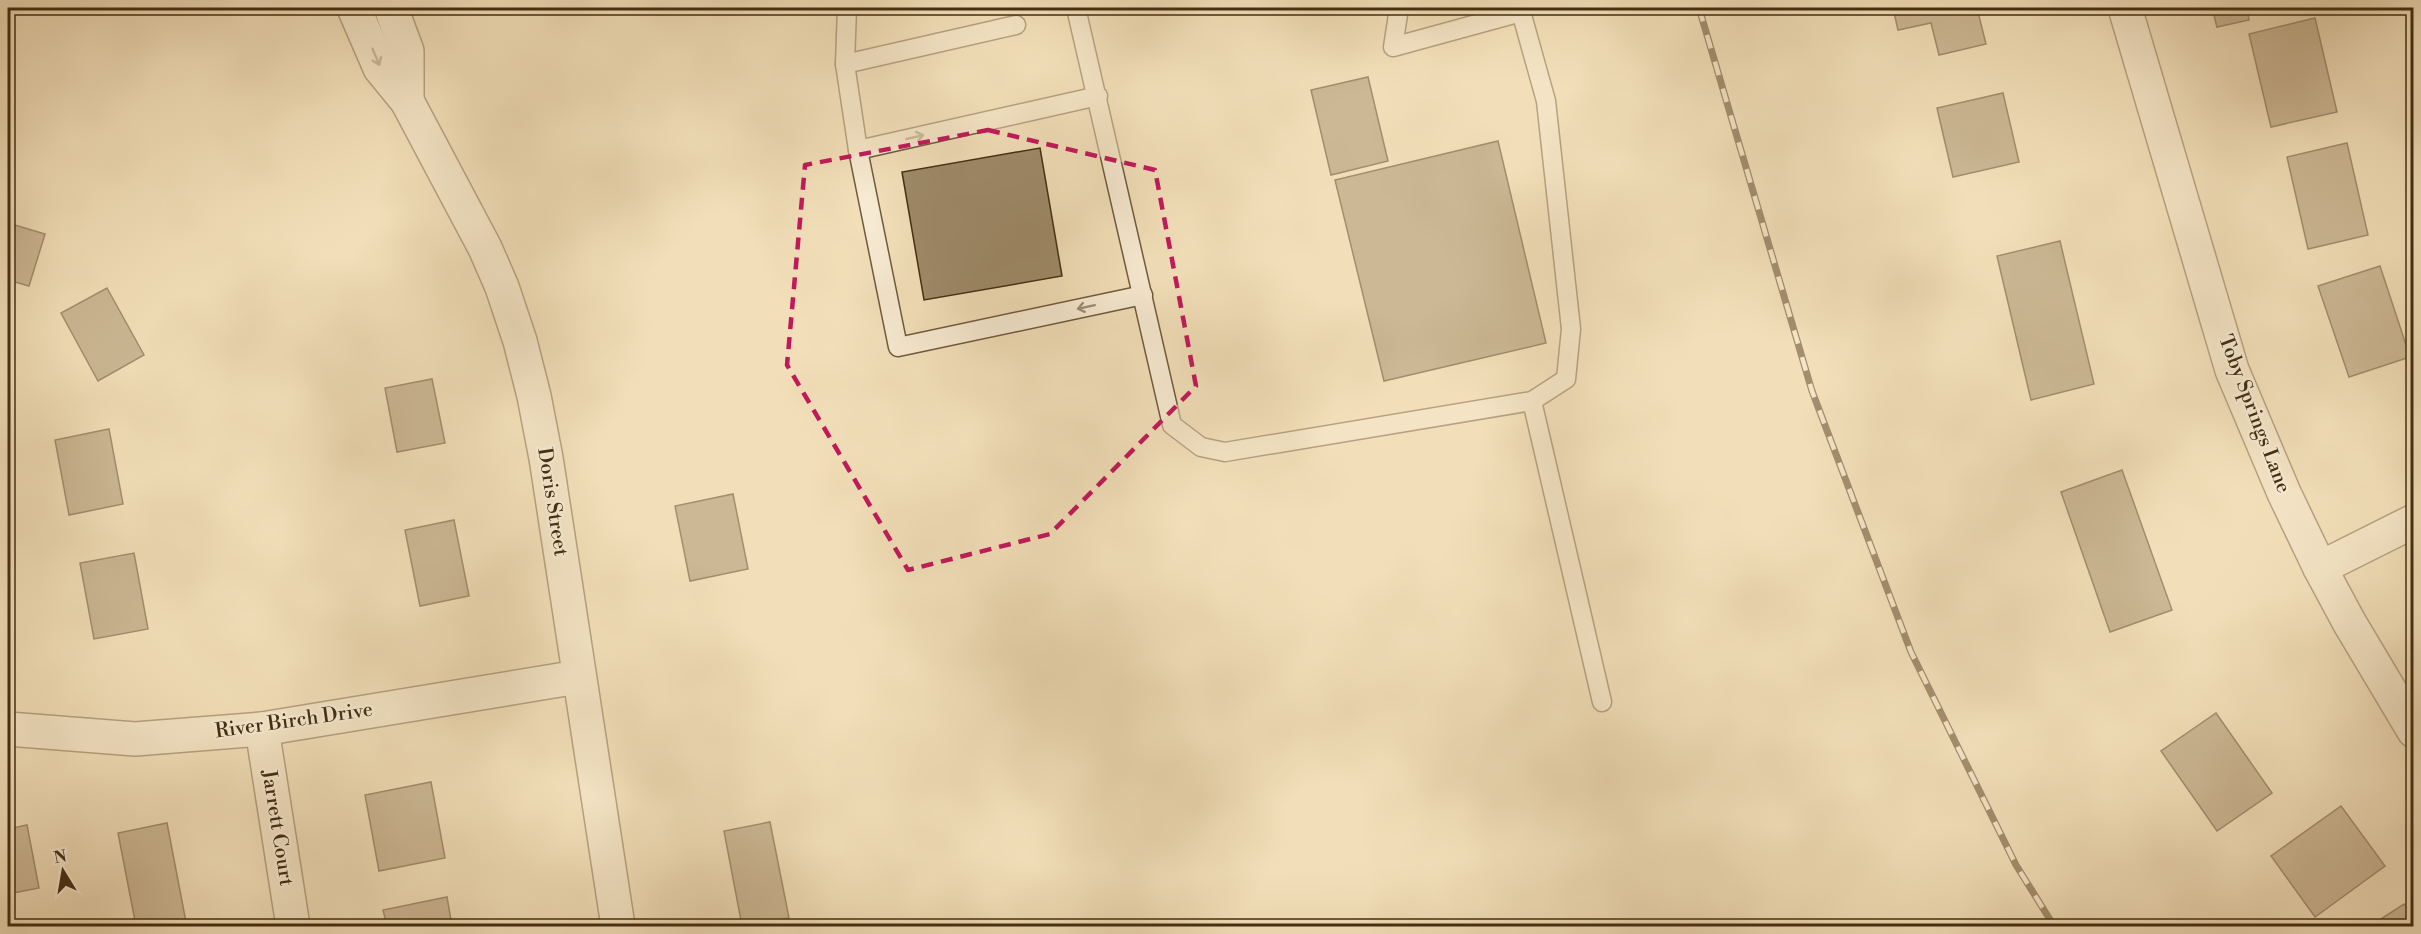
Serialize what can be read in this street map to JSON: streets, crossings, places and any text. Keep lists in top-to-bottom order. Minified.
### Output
{"streets":{"street":["Toby Springs Lane","Doris Street","River Birch Drive","Jarrett Court"]},"crossings":[["Doris Street","River Birch Drive"],["River Birch Drive","Jarrett Court"]],"north":"top"}
